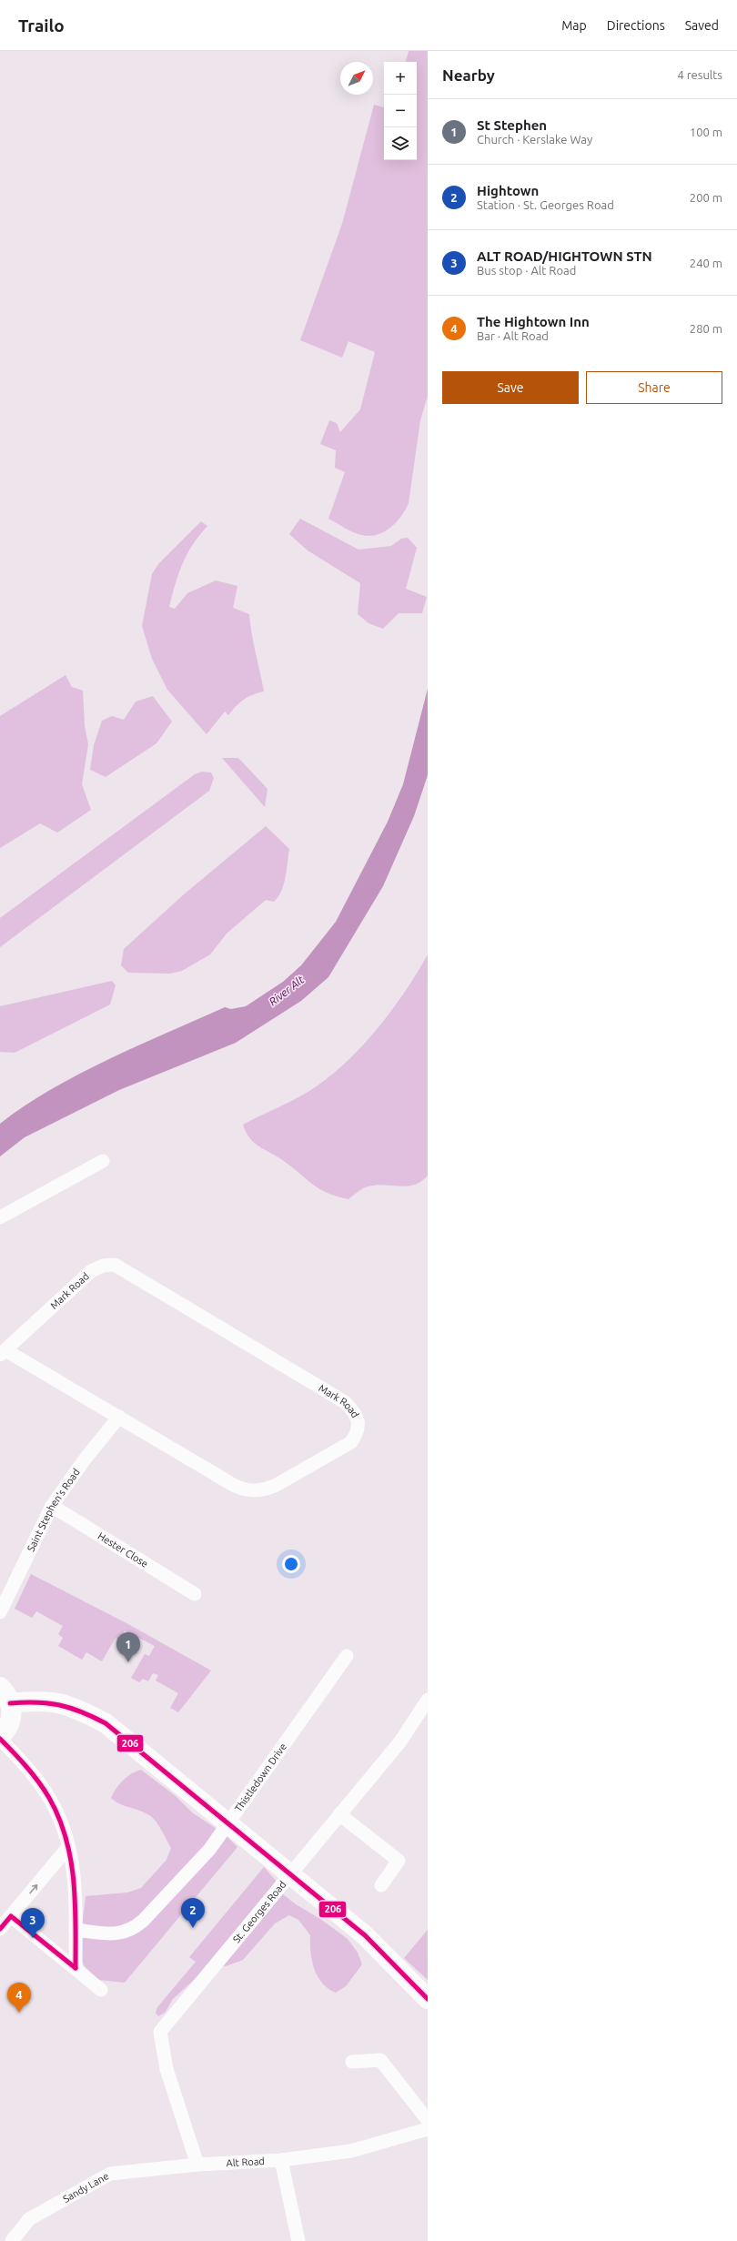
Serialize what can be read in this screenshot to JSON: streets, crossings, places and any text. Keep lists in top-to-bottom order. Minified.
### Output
{"streets":{"street":["Mark Road","Saint Stephen's Road","Hester Close","Thistledown Drive","St. Georges Road","Alt Road","Sandy Lane"]},"crossings":[["Mark Road","Saint Stephen's Road"],["Saint Stephen's Road","Hester Close"],["St. Georges Road","Alt Road"],["St. Georges Road","Sandy Lane"],["Alt Road","Sandy Lane"]],"water":["River Alt"],"lines":["transit line 206"],"north":"top right","page":{"header":"Trailo","nav":["Map","Directions","Saved"],"heading":["Nearby","4 results"],"map_buttons":["+","−"],"list":[{"mark":"1","name":"St Stephen","note":"Church · Kerslake Way","value":"100 m"},{"mark":"2","name":"Hightown","note":"Station · St. Georges Road","value":"200 m"},{"mark":"3","name":"ALT ROAD/HIGHTOWN STN","note":"Bus stop · Alt Road","value":"240 m"},{"mark":"4","name":"The Hightown Inn","note":"Bar · Alt Road","value":"280 m"}],"buttons":["Save","Share"],"pins":["1","2","3","4"]}}
